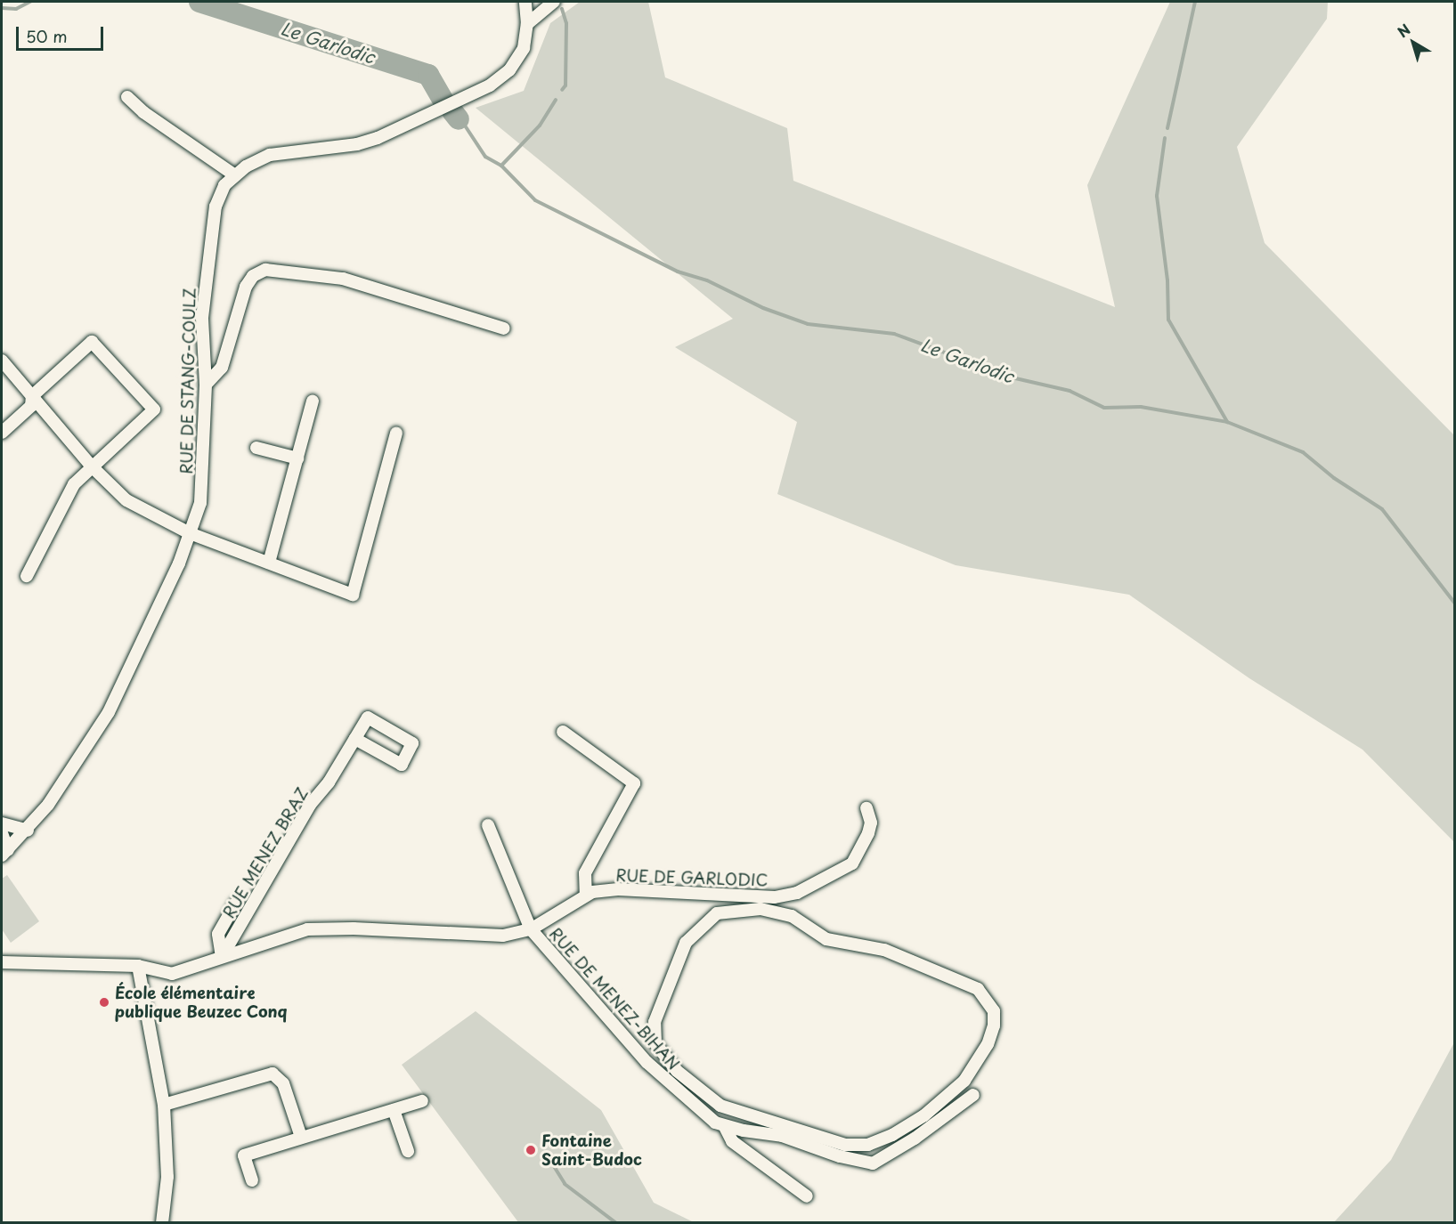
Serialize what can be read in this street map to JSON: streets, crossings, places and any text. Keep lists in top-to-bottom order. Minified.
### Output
{"streets":{"street":["RUE DE STANG-COULZ","RUE MENEZ BRAZ","RUE DE GARLODIC","RUE DE MENEZ-BIHAN"]},"crossings":[["RUE MENEZ BRAZ","RUE DE GARLODIC"],["RUE DE GARLODIC","RUE DE MENEZ-BIHAN"]],"water":["Le Garlodic"],"places":["École élémentaire publique Beuzec Conq","Fontaine Saint-Budoc"],"scale_bar":"50 m","north":"top left"}
